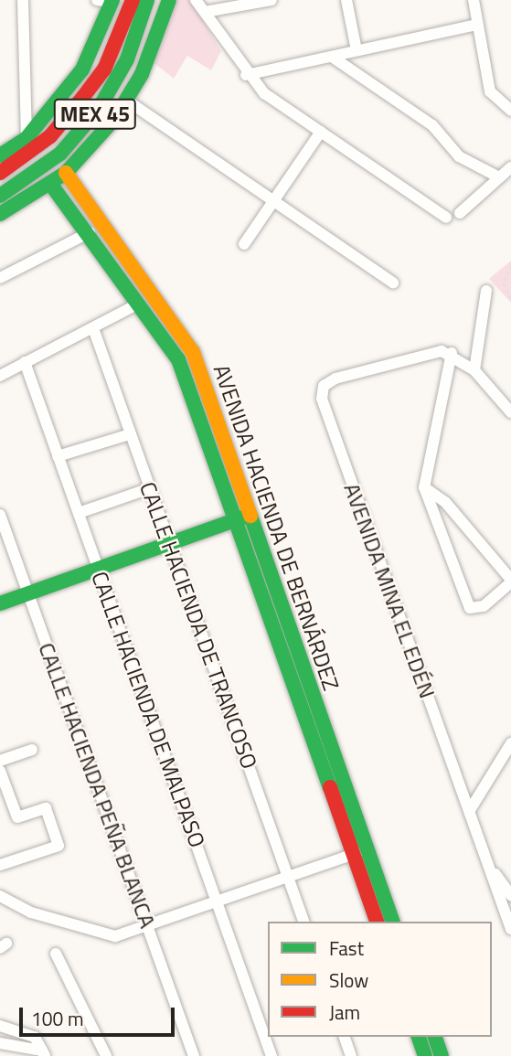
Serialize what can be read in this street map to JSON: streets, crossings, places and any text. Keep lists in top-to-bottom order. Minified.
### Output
{"streets":{"street":["MEX 45","AVENIDA HACIENDA DE BERNÁRDEZ","AVENIDA MINA EL EDÉN","CALLE HACIENDA DE TRANCOSO","CALLE HACIENDA DE MALPASO","CALLE HACIENDA PEÑA BLANCA"]},"legend":["Fast","Slow","Jam"],"scale_bar":"100 m"}
